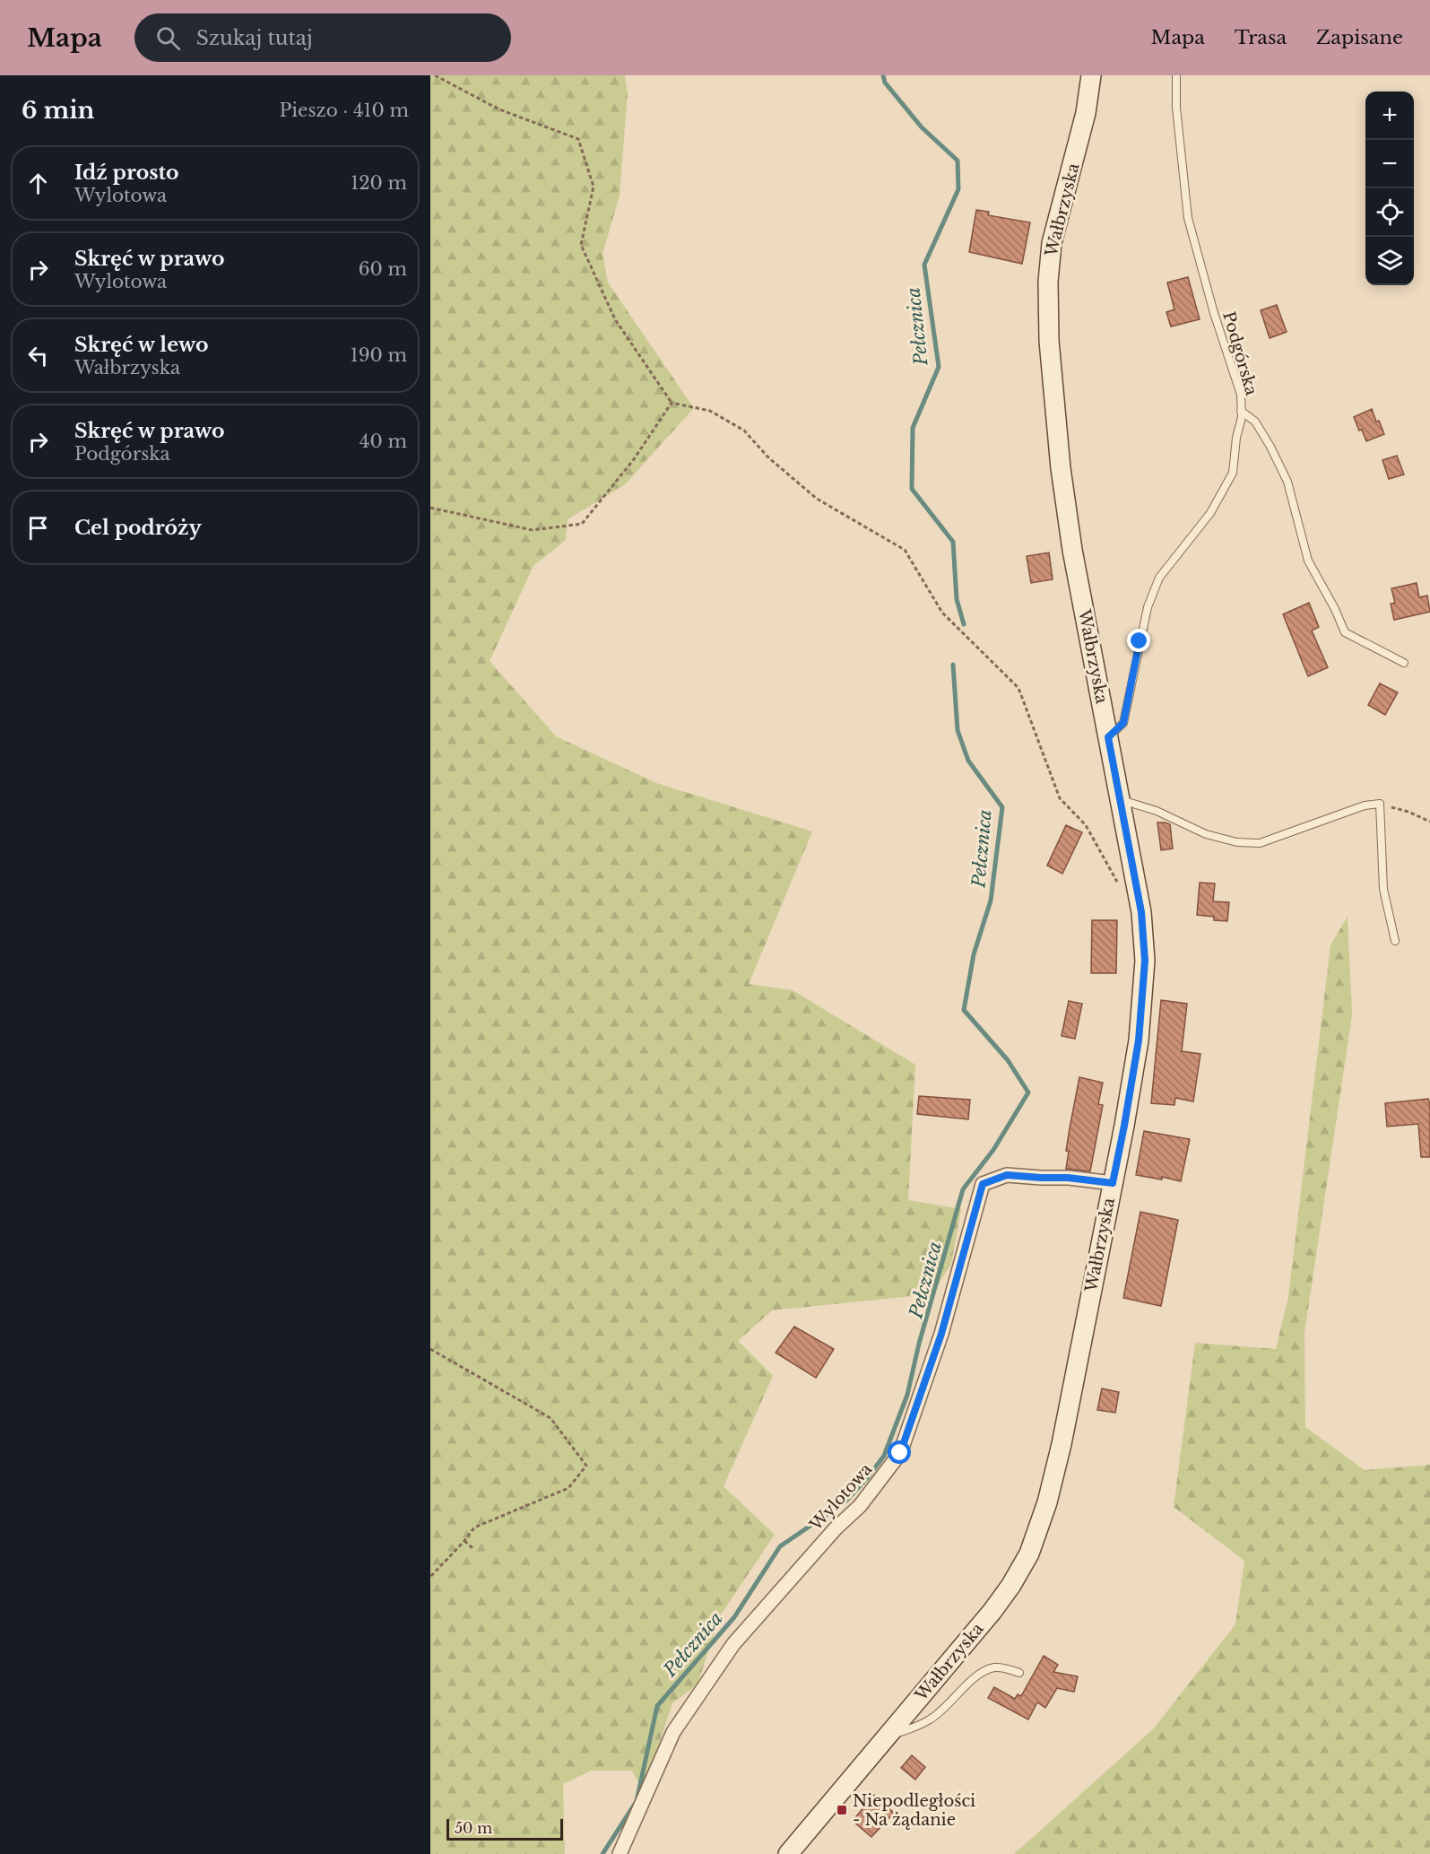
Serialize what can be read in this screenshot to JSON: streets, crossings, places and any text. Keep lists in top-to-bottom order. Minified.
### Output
{"streets":{"main road":["Wałbrzyska"],"street":["Wylotowa"],"lane":["Podgórska"]},"crossings":[["Wałbrzyska","Podgórska"],["Wałbrzyska","Wylotowa"]],"water":["Pełcznica"],"places":{"transit":["Niepodległości - Na żądanie"]},"scale_bar":"50 m","page":{"header":"Mapa","search":"Szukaj tutaj","nav":["Mapa","Trasa","Zapisane"],"heading":["6 min","Pieszo · 410 m"],"map_buttons":["+","−"],"list":[["Idź prosto","Wylotowa","120 m"],["Skręć w prawo","Wylotowa","60 m"],["Skręć w lewo","Wałbrzyska","190 m"],["Skręć w prawo","Podgórska","40 m"],"Cel podróży"],"scale":"50 m"}}
